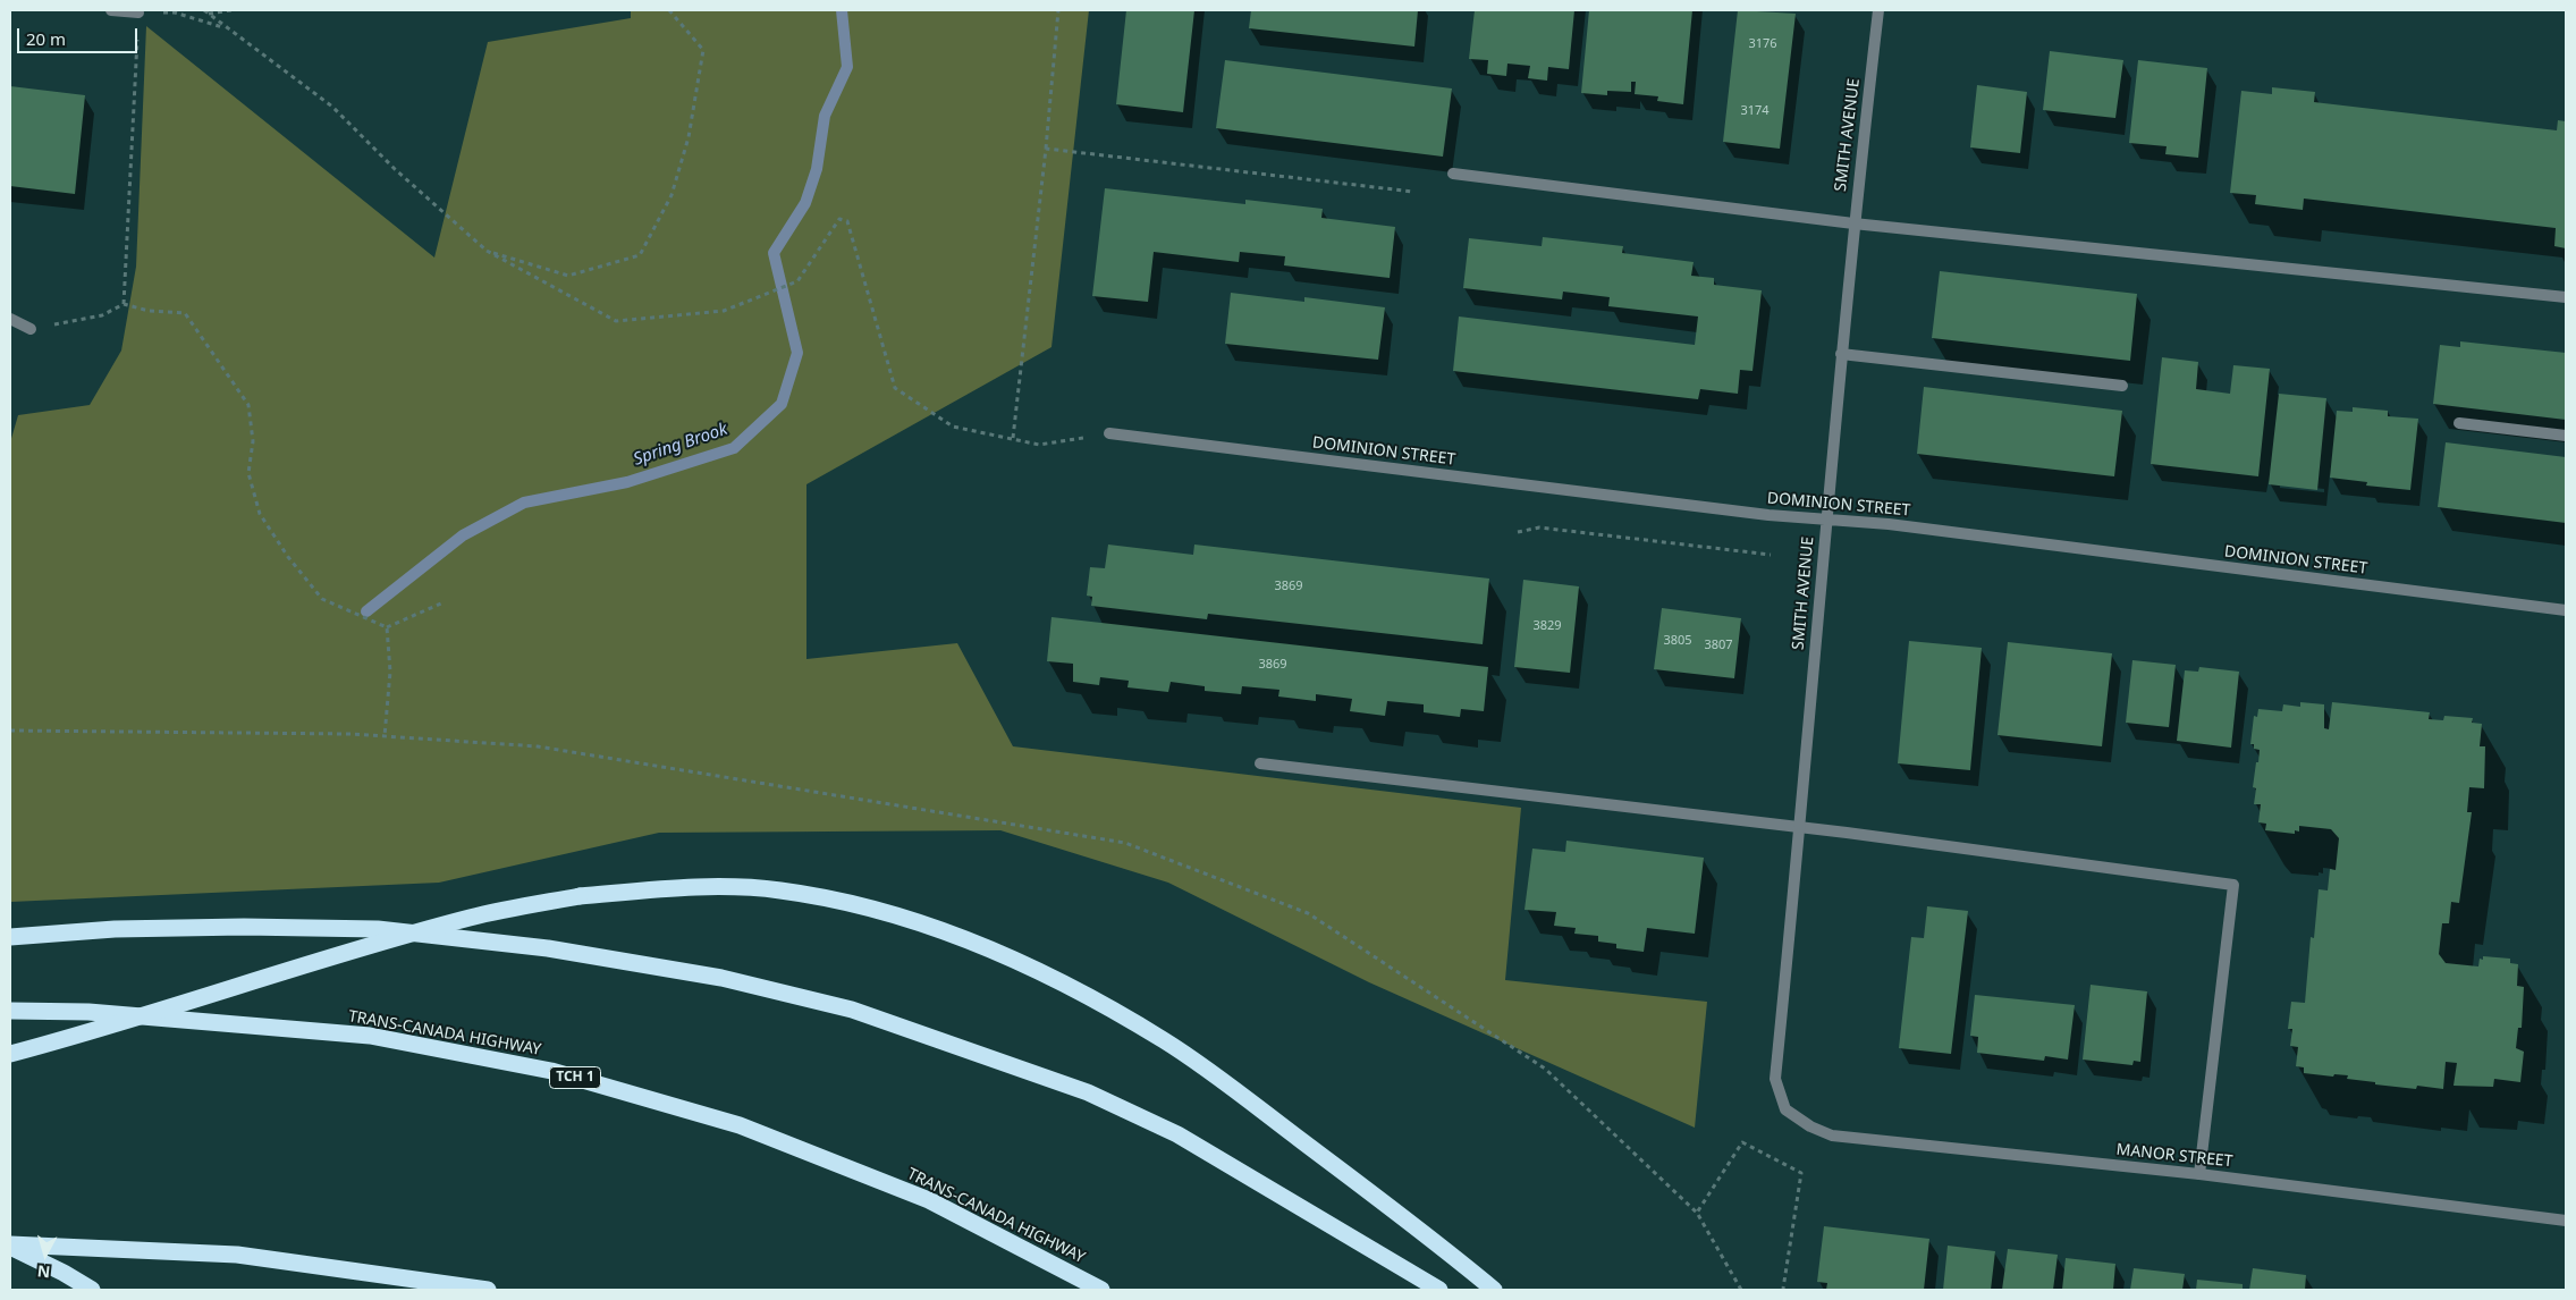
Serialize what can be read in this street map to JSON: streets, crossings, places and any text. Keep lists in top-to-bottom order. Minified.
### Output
{"streets":{"highway":["TRANS-CANADA HIGHWAY","TCH 1"],"street":["SMITH AVENUE","DOMINION STREET","MANOR STREET"]},"crossings":[["SMITH AVENUE","DOMINION STREET"],["SMITH AVENUE","MANOR STREET"]],"water":["Spring Brook"],"house_numbers":["3176","3174","3869","3829","3805","3807","3869"],"scale_bar":"20 m","north":"bottom"}
